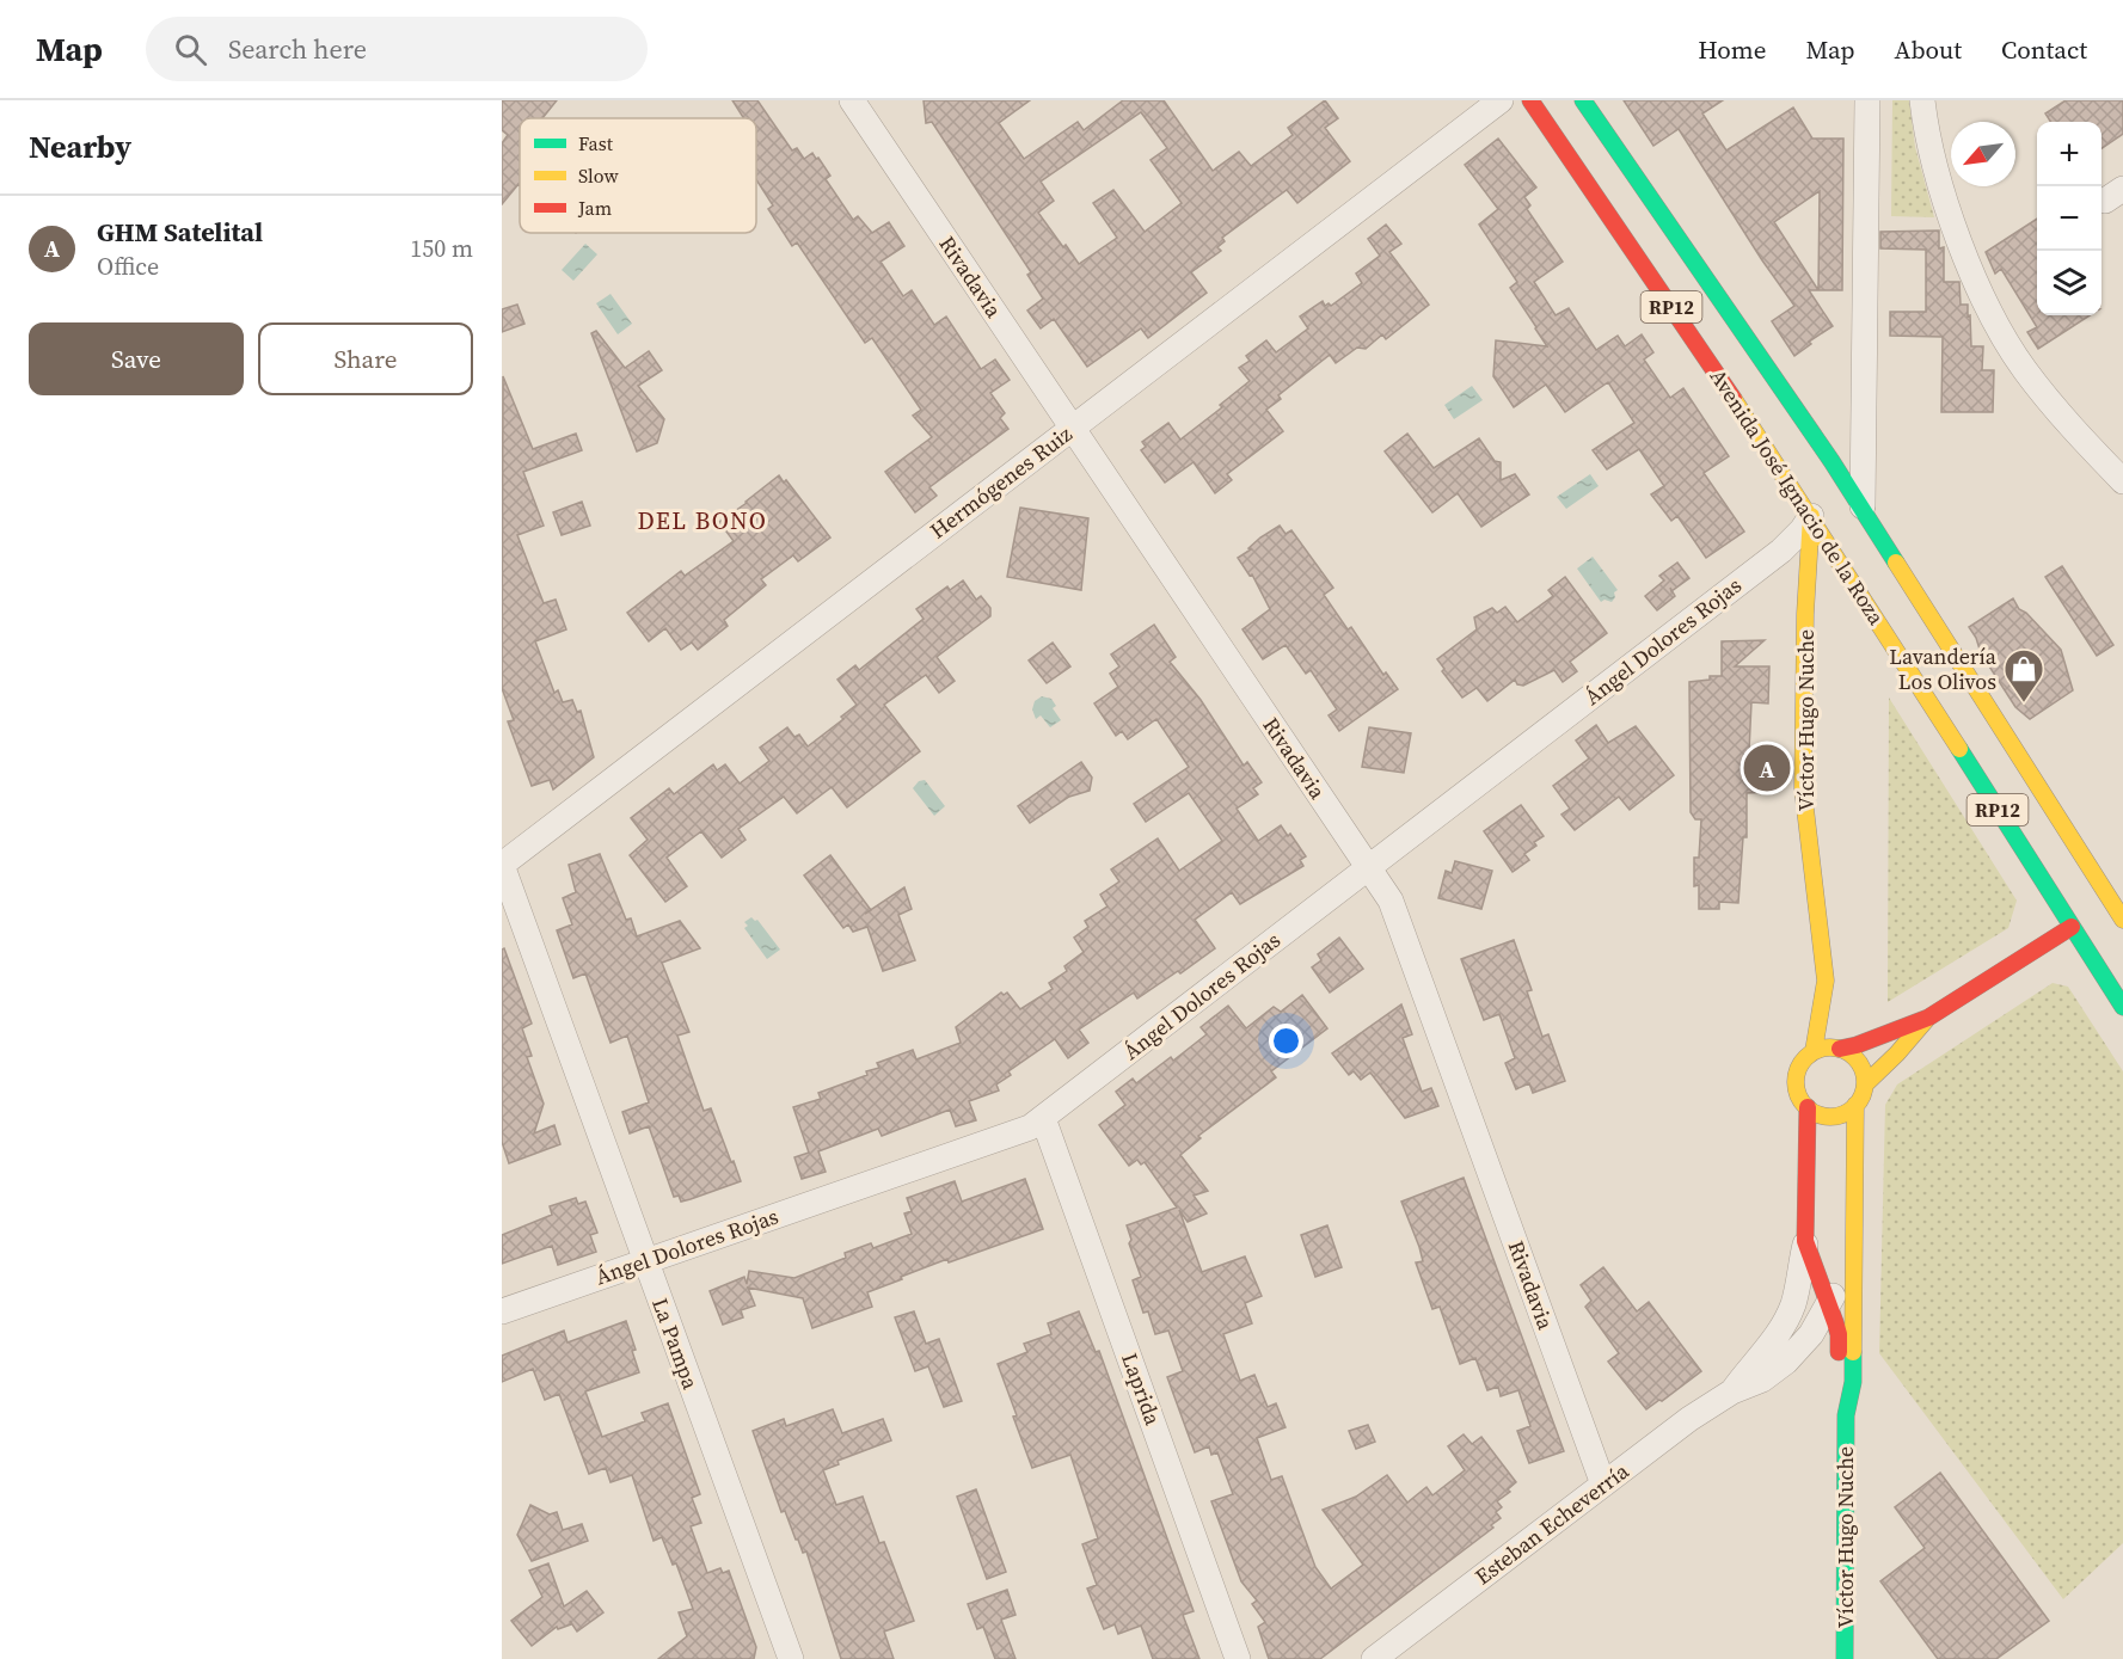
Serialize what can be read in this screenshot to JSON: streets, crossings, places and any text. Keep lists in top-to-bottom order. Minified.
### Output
{"streets":{"main road":["RP12","Avenida José Ignacio de la Roza","Víctor Hugo Nuche","Esteban Echeverría"],"street":["Rivadavia","Hermógenes Ruiz","Ángel Dolores Rojas","La Pampa","Laprida"]},"crossings":[["Rivadavia","Hermógenes Ruiz"],["Rivadavia","Ángel Dolores Rojas"],["Rivadavia","Esteban Echeverría"],["Hermógenes Ruiz","La Pampa"],["Avenida José Ignacio de la Roza","Ángel Dolores Rojas"],["Avenida José Ignacio de la Roza","Víctor Hugo Nuche"],["Ángel Dolores Rojas","Víctor Hugo Nuche"],["Ángel Dolores Rojas","La Pampa"],["Ángel Dolores Rojas","Laprida"],["Víctor Hugo Nuche","Esteban Echeverría"]],"districts":["DEL BONO"],"places":{"shop":["Lavandería Los Olivos"]},"legend":["Fast","Slow","Jam"],"north":"bottom left","page":{"header":"Map","search":"Search here","nav":["Home","Map","About","Contact"],"heading":"Nearby","map_buttons":["+","−"],"list":[{"mark":"A","name":"GHM Satelital","note":"Office","value":"150 m"}],"buttons":["Save","Share"],"pins":"A"}}
